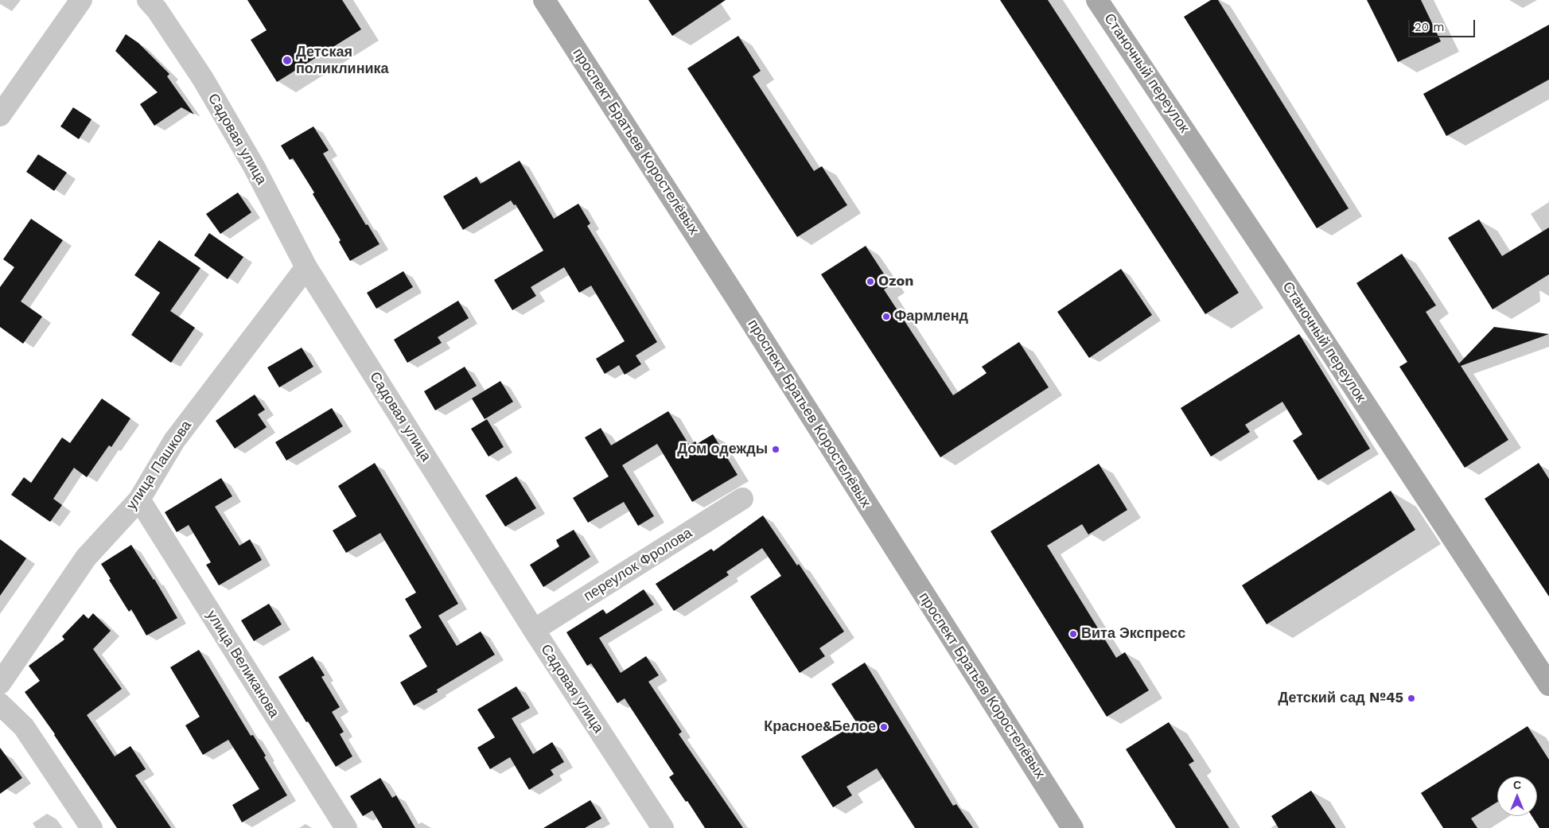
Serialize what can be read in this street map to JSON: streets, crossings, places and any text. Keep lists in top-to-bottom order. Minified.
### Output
{"streets":{"main road":["Станочный переулок","проспект Братьев Коростелёвых"],"street":["Садовая улица","улица Пашкова","переулок Фролова","улица Великанова"]},"crossings":[["Садовая улица","улица Пашкова"],["Садовая улица","переулок Фролова"],["улица Пашкова","улица Великанова"]],"places":["Детская поликлиника","Ozon","Фармленд","Дом одежды","Вита Экспресс","Детский сад №45","Красное&Белое"],"scale_bar":"20 m","north":"top"}
